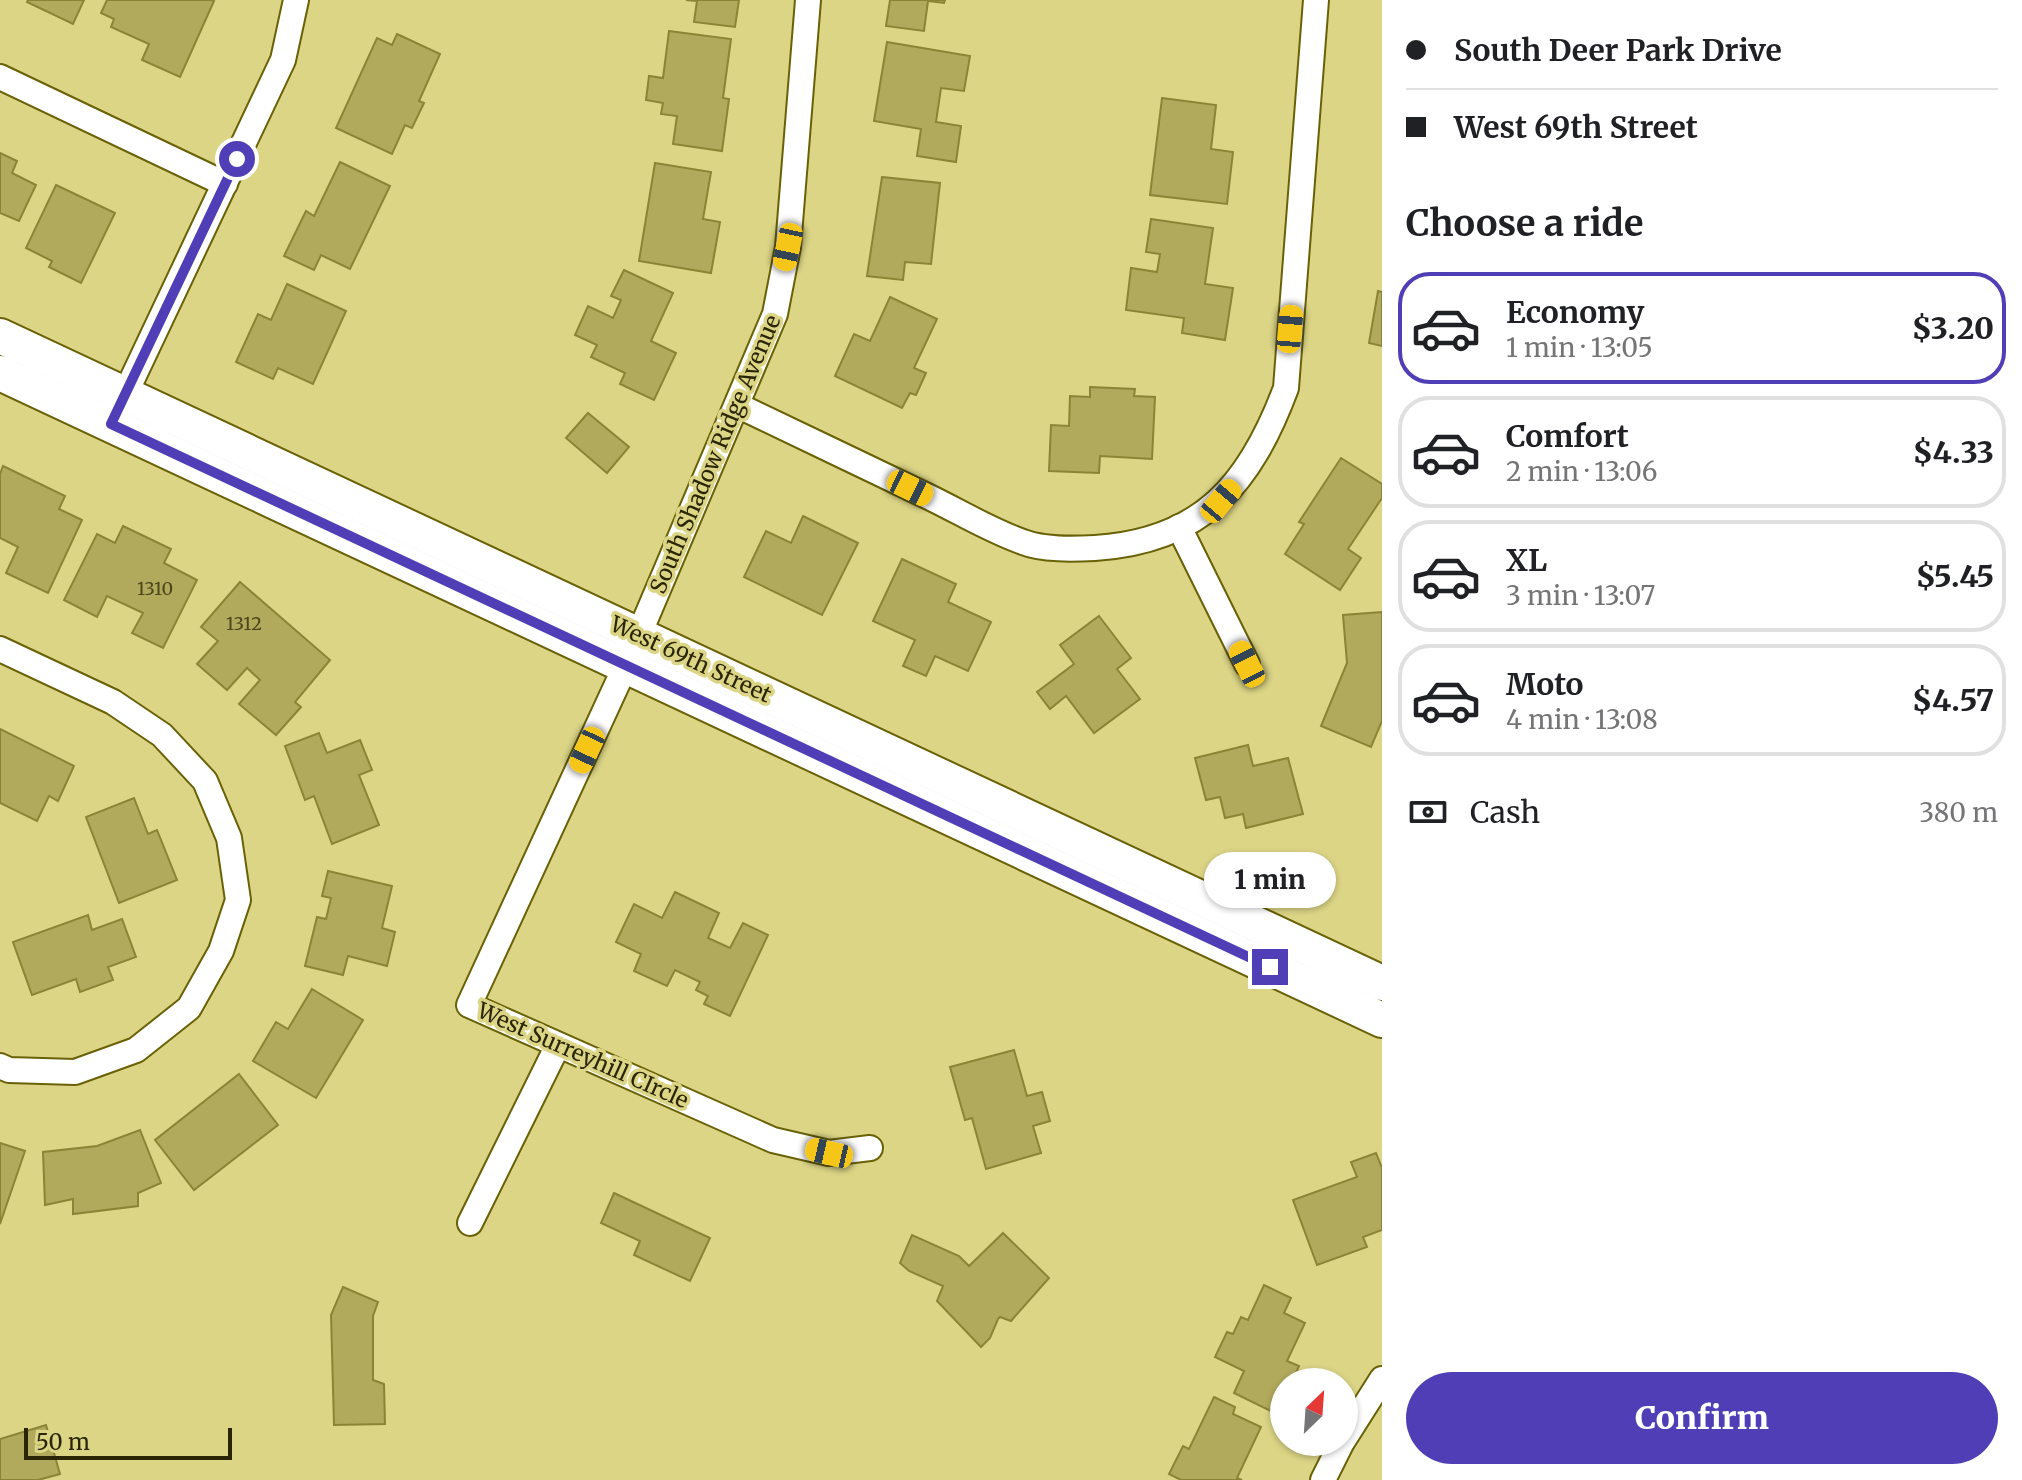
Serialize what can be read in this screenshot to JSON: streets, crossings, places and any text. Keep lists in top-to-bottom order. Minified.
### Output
{"streets":{"main road":["West 69th Street"],"street":["South Shadow Ridge Avenue","West Surreyhill CIrcle"]},"crossings":[["South Shadow Ridge Avenue","West 69th Street"],["South Shadow Ridge Avenue","West Surreyhill CIrcle"],["West 69th Street","West Surreyhill CIrcle"]],"house_numbers":["1310","1312"],"scale_bar":"50 m","north":"top right","page":{"banner":["South Deer Park Drive","West 69th Street"],"heading":"Choose a ride","list":[{"name":"Economy","note":"1 min · 13:05","value":"$3.20"},{"name":"Comfort","note":"2 min · 13:06","value":"$4.33"},{"name":"XL","note":"3 min · 13:07","value":"$5.45"},{"name":"Moto","note":"4 min · 13:08","value":"$4.57"}],"pay":["Cash","380 m"],"bubble":"1 min","buttons":"Confirm","scale":"50 m"}}
